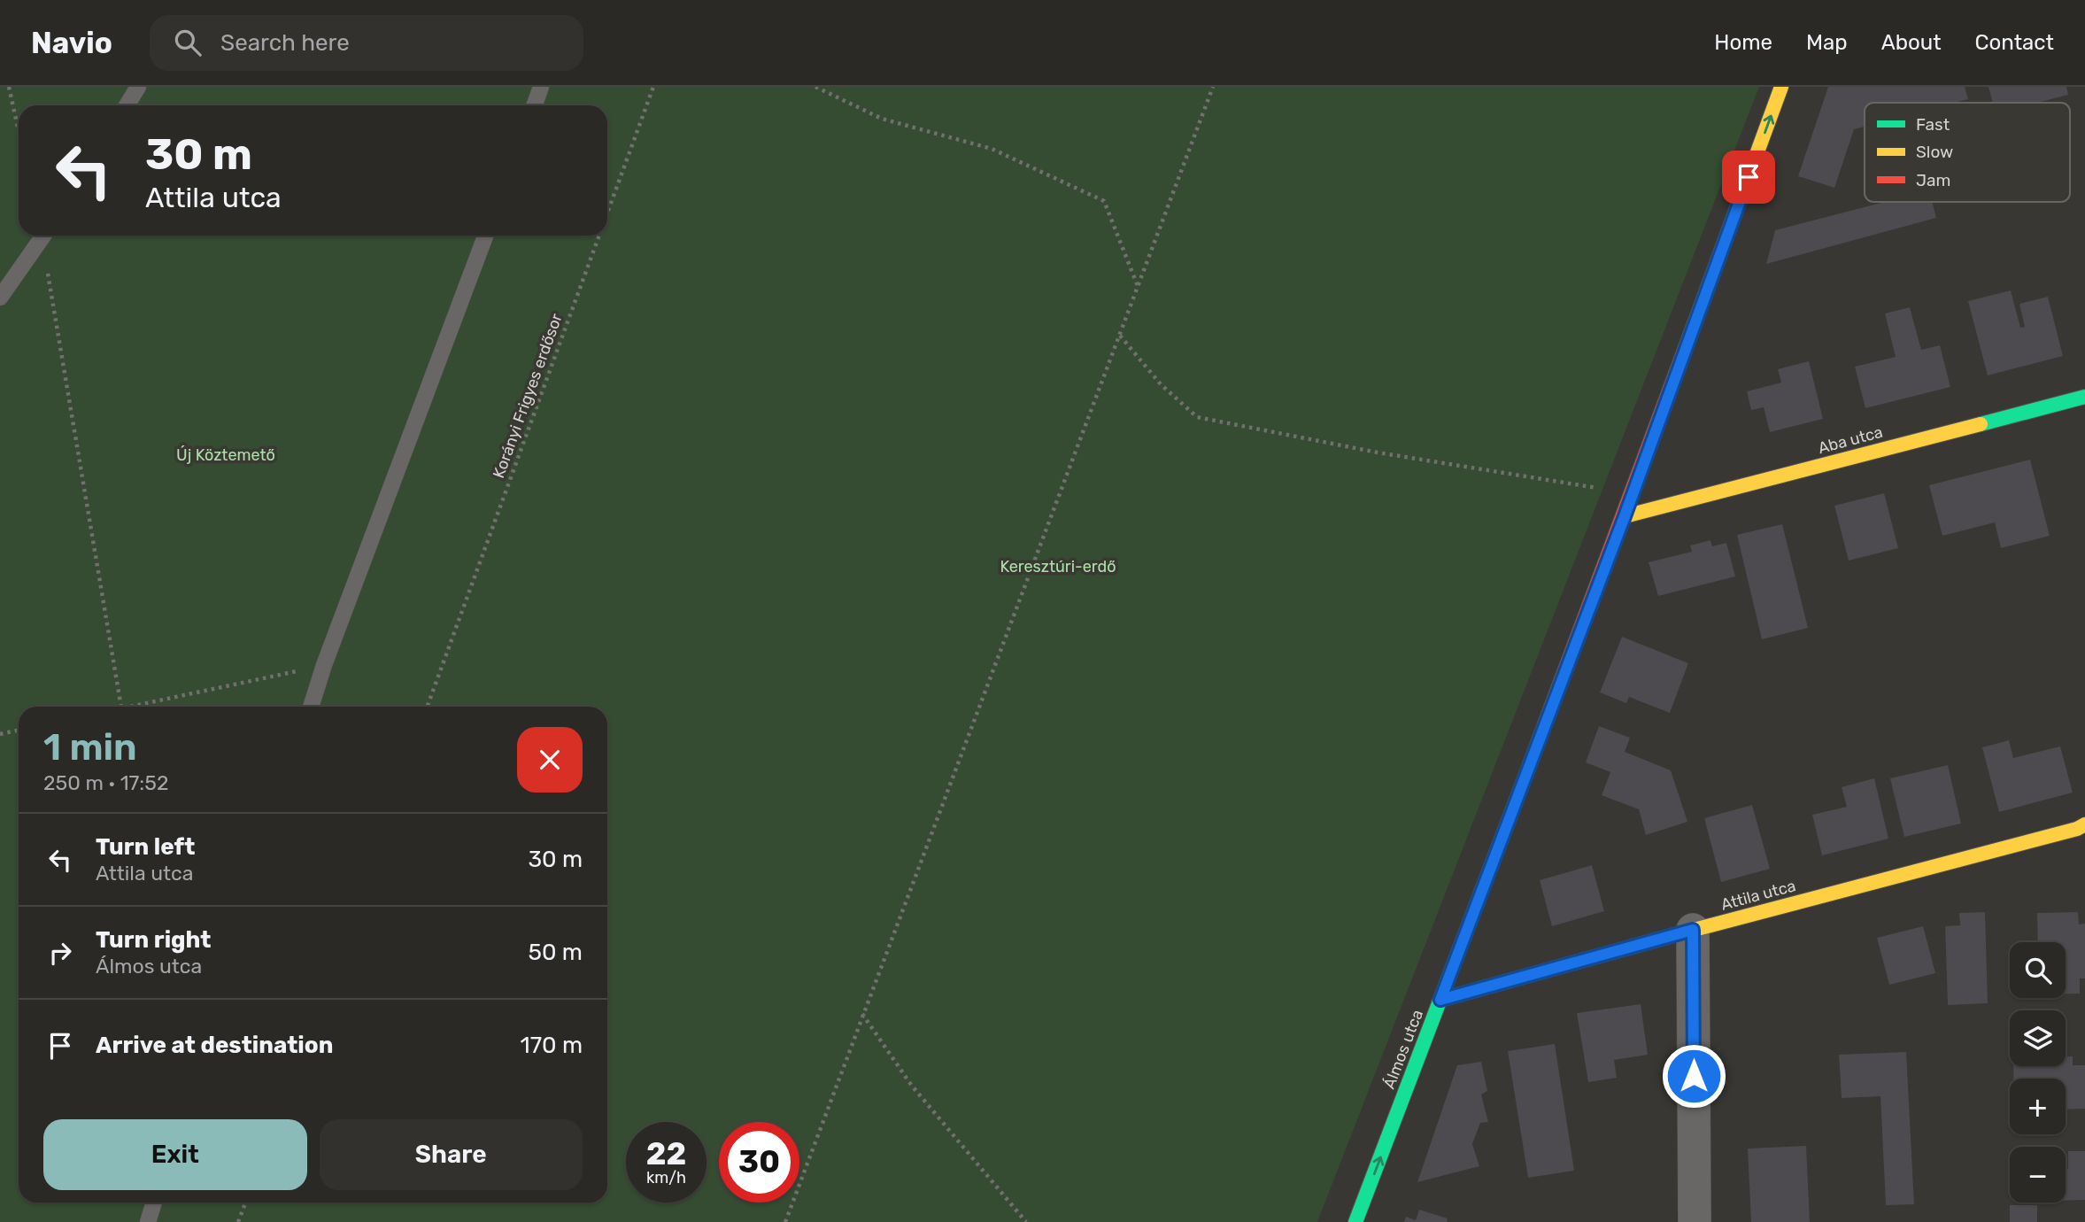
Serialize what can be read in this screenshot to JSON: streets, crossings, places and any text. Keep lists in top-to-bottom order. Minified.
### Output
{"streets":{"street":["Aba utca","Attila utca","Álmos utca"],"path":["Korányi Frigyes erdősor"]},"crossings":[["Aba utca","Álmos utca"],["Attila utca","Álmos utca"]],"one_way":["Álmos utca"],"parks":["Új Köztemető","Keresztúri-erdő"],"legend":["Fast","Slow","Jam"],"page":{"header":"Navio","search":"Search here","nav":["Home","Map","About","Contact"],"turn":["30 m","Attila utca"],"heading":["1 min","250 m · 17:52"],"list":[{"name":"Turn left","note":"Attila utca","value":"30 m"},{"name":"Turn right","note":"Álmos utca","value":"50 m"},{"name":"Arrive at destination","value":"170 m"}],"map_buttons":["+","−"],"buttons":["Exit","Share"],"speed":"22 km/h","limit":"30"}}
